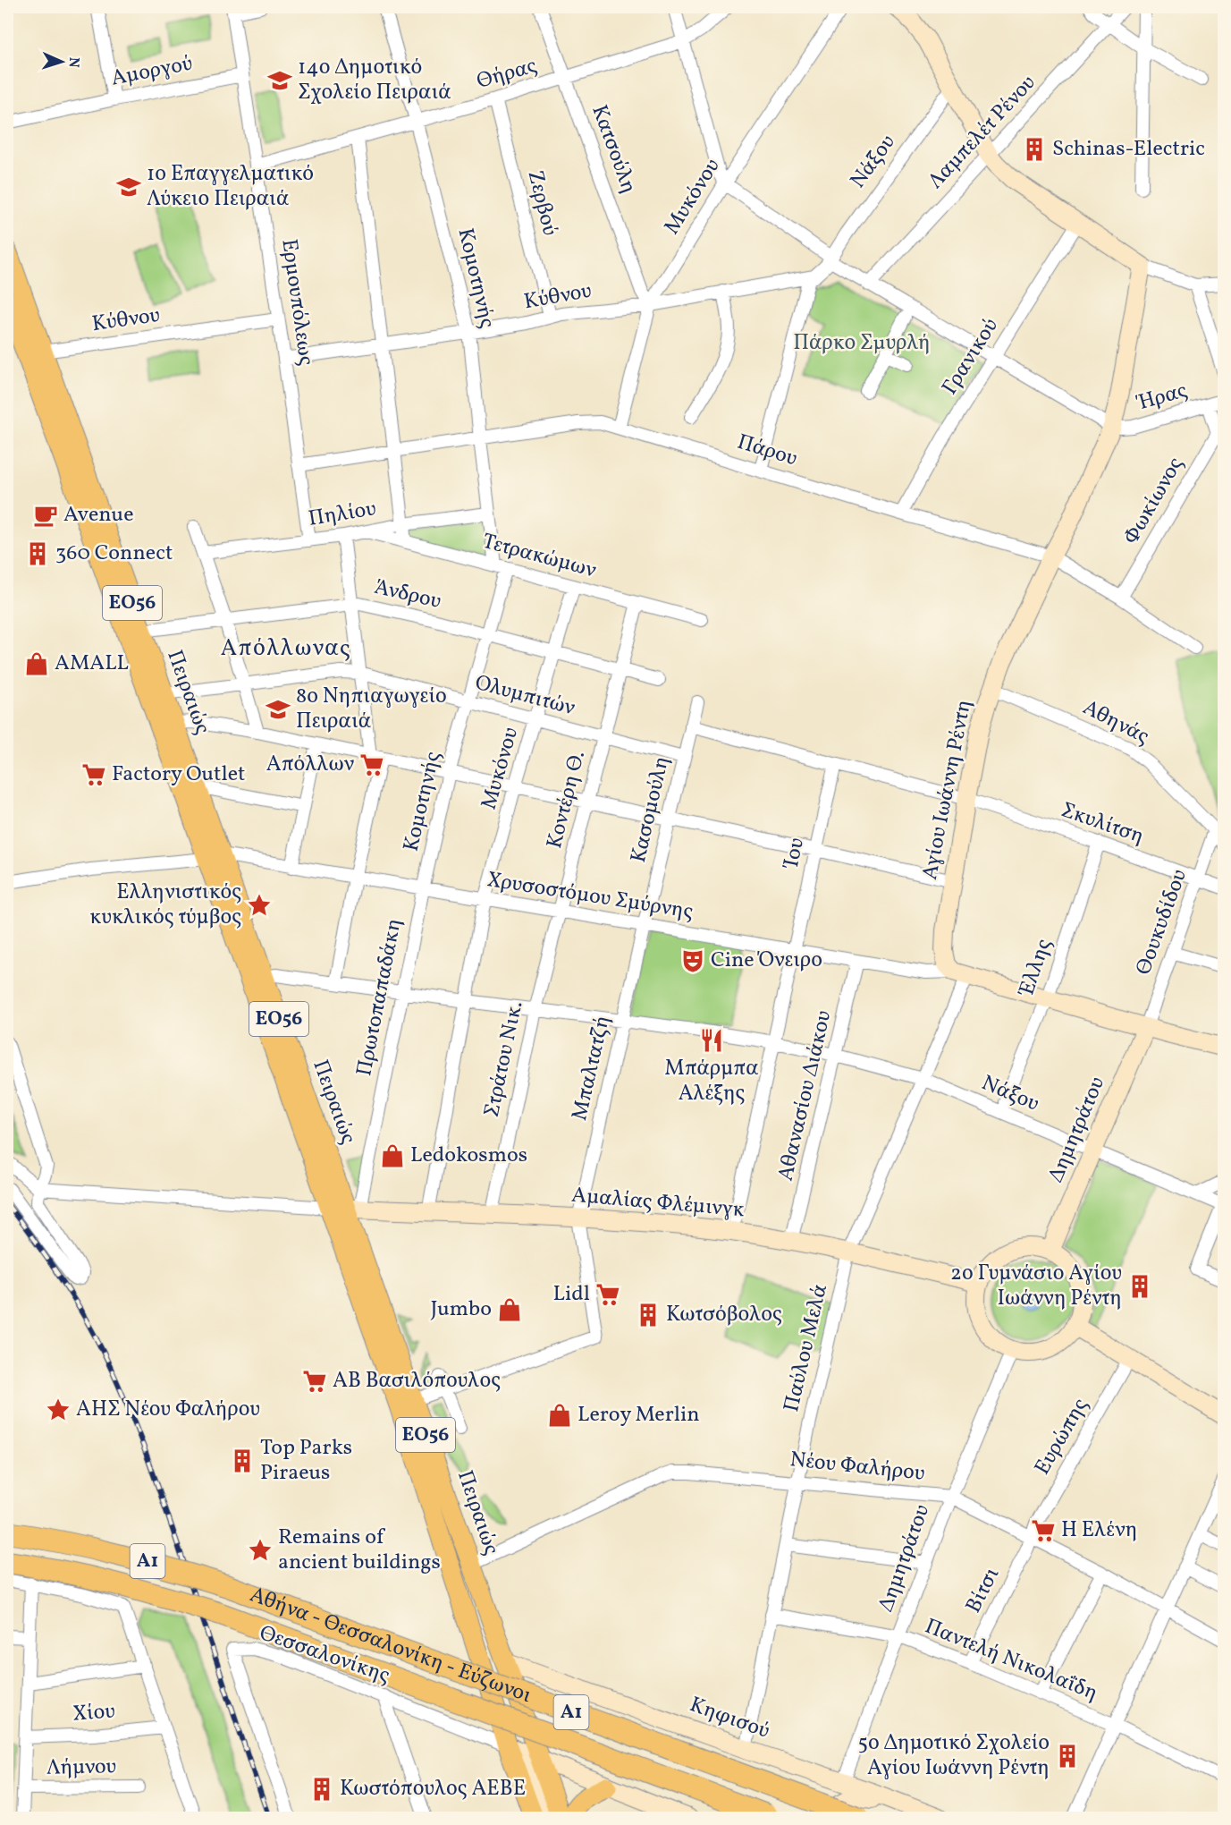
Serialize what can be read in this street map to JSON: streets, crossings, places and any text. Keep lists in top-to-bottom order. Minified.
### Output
{"streets":{"highway":["Α1","Αθήνα - Θεσσαλονίκη - Εύζωνοι"],"main road":["ΕΟ56","Πειραιώς","Αγίου Ιωάννη Ρέντη","Δημητράτου","Αμαλίας Φλέμινγκ","Κηφισού"],"street":["Αμοργού","Θήρας","Λαμπελέτ Ρένου","Κατσούλη","Νάξου","Μυκόνου","Ζερβού","Κομοτηνής","Κύθνου","Ερμουπόλεως","Γρανικού","Ήρας","Πάρου","Φωκίωνος","Πηλίου","Τετρακώμων","Άνδρου","Ολυμπιτών","Αθηνάς","Κοντέρη Θ.","Κασομούλη","Σκυλίτση","Ίου","Χρυσοστόμου Σμύρνης","Θουκυδίδου","Έλλης","Πρωτοπαπαδάκη","Στράτου Νικ.","Μπαλτατζή","Αθανασίου Διάκου","Παύλου Μελά","Ευρώπης","Νέου Φαλήρου","Βίτσι","Θεσσαλονίκης","Παντελή Νικολαΐδη","Χίου","Λήμνου"]},"crossings":[["Αμοργού","Ερμουπόλεως"],["Θήρας","Κατσούλη"],["Θήρας","Ζερβού"],["Θήρας","Κομοτηνής"],["Θήρας","Ερμουπόλεως"],["Κατσούλη","Μυκόνου"],["Κατσούλη","Κύθνου"],["Νάξου","Μυκόνου"],["Νάξου","Πειραιώς"],["Νάξου","Ίου"],["Νάξου","Πρωτοπαπαδάκη"],["Νάξου","Στράτου Νικ."],["Νάξου","Μπαλτατζή"],["Νάξου","Αθανασίου Διάκου"],["Νάξου","Δημητράτου"],["Νάξου","Παύλου Μελά"],["Μυκόνου","Κύθνου"],["Μυκόνου","Πάρου"],["Μυκόνου","Τετρακώμων"],["Μυκόνου","Άνδρου"],["Μυκόνου","Ολυμπιτών"],["Μυκόνου","Χρυσοστόμου Σμύρνης"],["Μυκόνου","Αμαλίας Φλέμινγκ"],["Ζερβού","Κύθνου"],["Κομοτηνής","Κύθνου"],["Κομοτηνής","Πάρου"],["Κομοτηνής","Πηλίου"],["Κομοτηνής","Τετρακώμων"],["Κομοτηνής","Άνδρου"],["Κομοτηνής","Ολυμπιτών"],["Κομοτηνής","Χρυσοστόμου Σμύρνης"],["Κομοτηνής","Πρωτοπαπαδάκη"],["Κύθνου","Ερμουπόλεως"],["Κύθνου","Πειραιώς"],["Ερμουπόλεως","Πάρου"],["Ερμουπόλεως","Πηλίου"],["Γρανικού","Πάρου"],["Ήρας","Αγίου Ιωάννη Ρέντη"],["Πάρου","Φωκίωνος"],["Πάρου","Αγίου Ιωάννη Ρέντη"],["Πηλίου","Τετρακώμων"],["Τετρακώμων","Κοντέρη Θ."],["Άνδρου","Πειραιώς"],["Άνδρου","Κοντέρη Θ."],["Πειραιώς","Ολυμπιτών"],["Πειραιώς","Χρυσοστόμου Σμύρνης"],["Πειραιώς","Πρωτοπαπαδάκη"],["Πειραιώς","Αμαλίας Φλέμινγκ"],["Πειραιώς","Νέου Φαλήρου"],["Πειραιώς","Θεσσαλονίκης"],["Πειραιώς","Κηφισού"],["Ολυμπιτών","Κοντέρη Θ."],["Ολυμπιτών","Κασομούλη"],["Αθηνάς","Αγίου Ιωάννη Ρέντη"],["Αθηνάς","Θουκυδίδου"],["Αγίου Ιωάννη Ρέντη","Σκυλίτση"],["Αγίου Ιωάννη Ρέντη","Χρυσοστόμου Σμύρνης"],["Αγίου Ιωάννη Ρέντη","Παύλου Μελά"],["Κοντέρη Θ.","Χρυσοστόμου Σμύρνης"],["Κοντέρη Θ.","Στράτου Νικ."],["Κασομούλη","Σκυλίτση"],["Κασομούλη","Χρυσοστόμου Σμύρνης"],["Κασομούλη","Μπαλτατζή"],["Σκυλίτση","Ίου"],["Σκυλίτση","Θουκυδίδου"],["Σκυλίτση","Έλλης"],["Ίου","Χρυσοστόμου Σμύρνης"],["Ίου","Αμαλίας Φλέμινγκ"],["Χρυσοστόμου Σμύρνης","Πρωτοπαπαδάκη"],["Χρυσοστόμου Σμύρνης","Στράτου Νικ."],["Χρυσοστόμου Σμύρνης","Μπαλτατζή"],["Χρυσοστόμου Σμύρνης","Αθανασίου Διάκου"],["Χρυσοστόμου Σμύρνης","Παύλου Μελά"],["Θουκυδίδου","Δημητράτου"],["Πρωτοπαπαδάκη","Αμαλίας Φλέμινγκ"],["Στράτου Νικ.","Αμαλίας Φλέμινγκ"],["Μπαλτατζή","Αμαλίας Φλέμινγκ"],["Αθανασίου Διάκου","Αμαλίας Φλέμινγκ"],["Δημητράτου","Αμαλίας Φλέμινγκ"],["Δημητράτου","Νέου Φαλήρου"],["Δημητράτου","Παντελή Νικολαΐδη"],["Δημητράτου","Κηφισού"],["Αμαλίας Φλέμινγκ","Παύλου Μελά"],["Παύλου Μελά","Νέου Φαλήρου"],["Παύλου Μελά","Παντελή Νικολαΐδη"],["Παύλου Μελά","Κηφισού"],["Ευρώπης","Νέου Φαλήρου"],["Ευρώπης","Βίτσι"],["Νέου Φαλήρου","Βίτσι"],["Βίτσι","Παντελή Νικολαΐδη"]],"districts":["Απόλλωνας"],"parks":["Πάρκο Σµυρλή"],"places":{"school or university":["14ο Δημοτικό Σχολείο Πειραιά","1ο Επαγγελματικό Λύκειο Πειραιά","8ο Νηπιαγωγείο Πειραιά"],"building":["Schinas-Electric","360 Connect","2ο Γυμνάσιο Αγίου Ιωάννη Ρέντη","Κωτσόβολος","Top Parks Piraeus","5ο Δημοτικό Σχολείο Αγίου Ιωάννη Ρέντη","Κωστόπουλος ΑΕΒΕ"],"cafe":["Avenue"],"shop":["AMALL","Ledokosmos","Jumbo","Leroy Merlin"],"supermarket":["Απόλλων","Factory Outlet","Lidl","ΑΒ Βασιλόπουλος","Η Ελένη"],"place":["Ελληνιστικός κυκλικός τύμβος","ΑΗΣ Νέου Φαλήρου","Remains of ancient buildings"],"theatre":["Cine Όνειρο"],"restaurant":["Μπάρμπα Αλέξης"]},"north":"right"}
